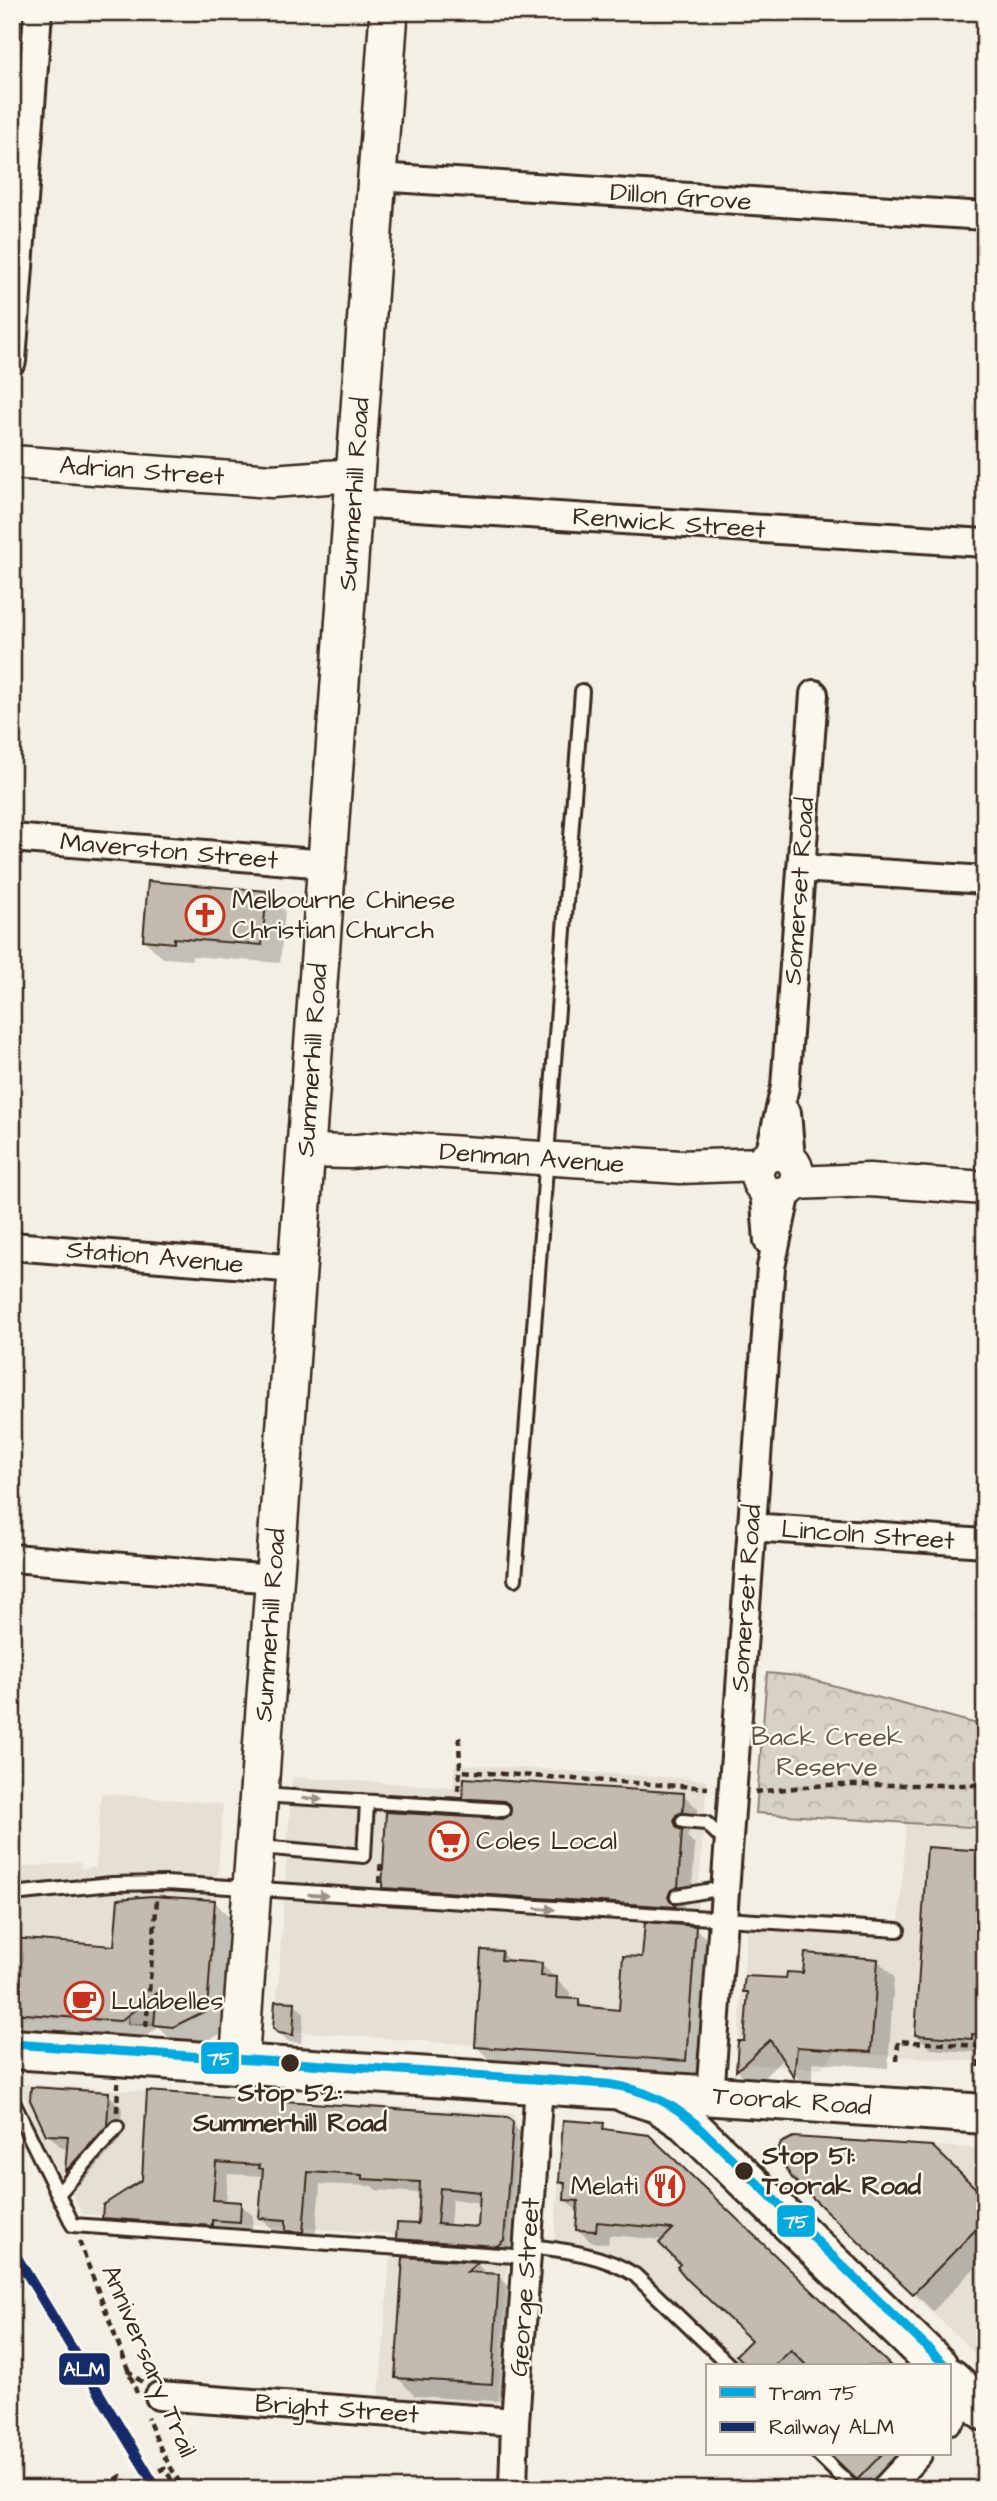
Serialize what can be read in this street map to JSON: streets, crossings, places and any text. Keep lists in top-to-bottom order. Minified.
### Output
{"streets":{"main road":["Summerhill Road","Toorak Road"],"street":["Dillon Grove","Adrian Street","Renwick Street","Maverston Street","Somerset Road","Denman Avenue","Station Avenue","Lincoln Street","George Street","Bright Street"],"path":["Anniversary Trail"]},"crossings":[["Dillon Grove","Summerhill Road"],["Adrian Street","Summerhill Road"],["Adrian Street","Renwick Street"],["Summerhill Road","Renwick Street"],["Summerhill Road","Maverston Street"],["Summerhill Road","Denman Avenue"],["Summerhill Road","Station Avenue"],["Summerhill Road","Toorak Road"],["Somerset Road","Denman Avenue"],["Somerset Road","Lincoln Street"],["Somerset Road","Toorak Road"],["Toorak Road","George Street"],["George Street","Bright Street"],["Anniversary Trail","Bright Street"]],"parks":["Back Creek Reserve"],"places":{"church":["Melbourne Chinese Christian Church"],"supermarket":["Coles Local"],"cafe":["Lulabelles"],"other":["Stop 52: Summerhill Road","Stop 51: Toorak Road"],"restaurant":["Melati"]},"lines":["tram line 75","rail line ALM"],"legend":["Tram 75","Railway ALM"]}
